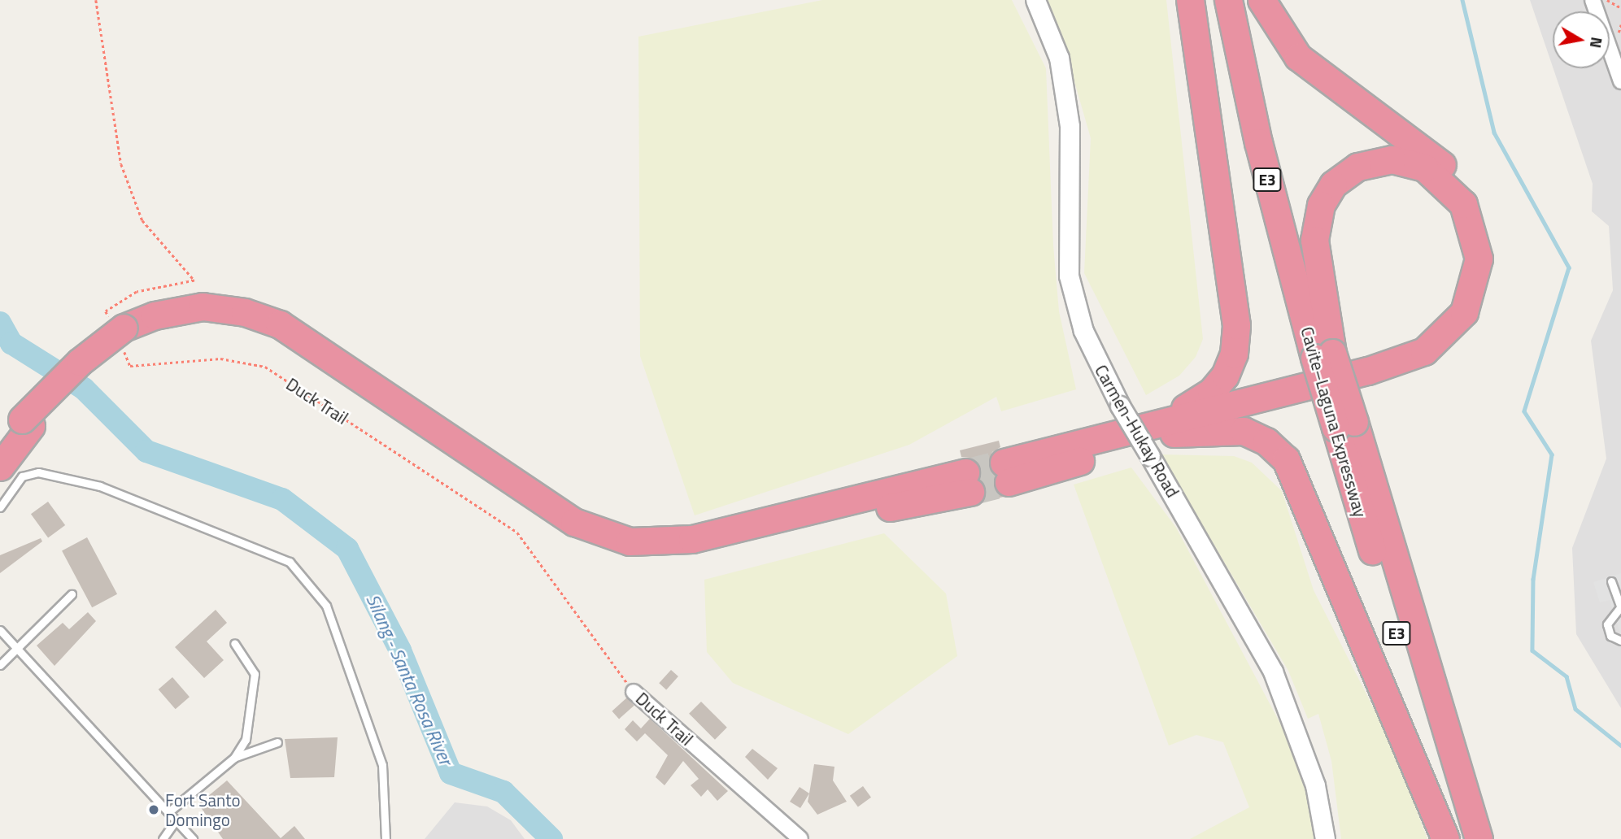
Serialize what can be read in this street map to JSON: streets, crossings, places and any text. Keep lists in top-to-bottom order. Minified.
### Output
{"streets":{"highway":["E3","Cavite–Laguna Expressway"],"street":["Duck Trail","Carmen-Hukay Road"]},"water":["Silang - Santa Rosa River"],"places":["Fort Santo Domingo"],"north":"right"}
